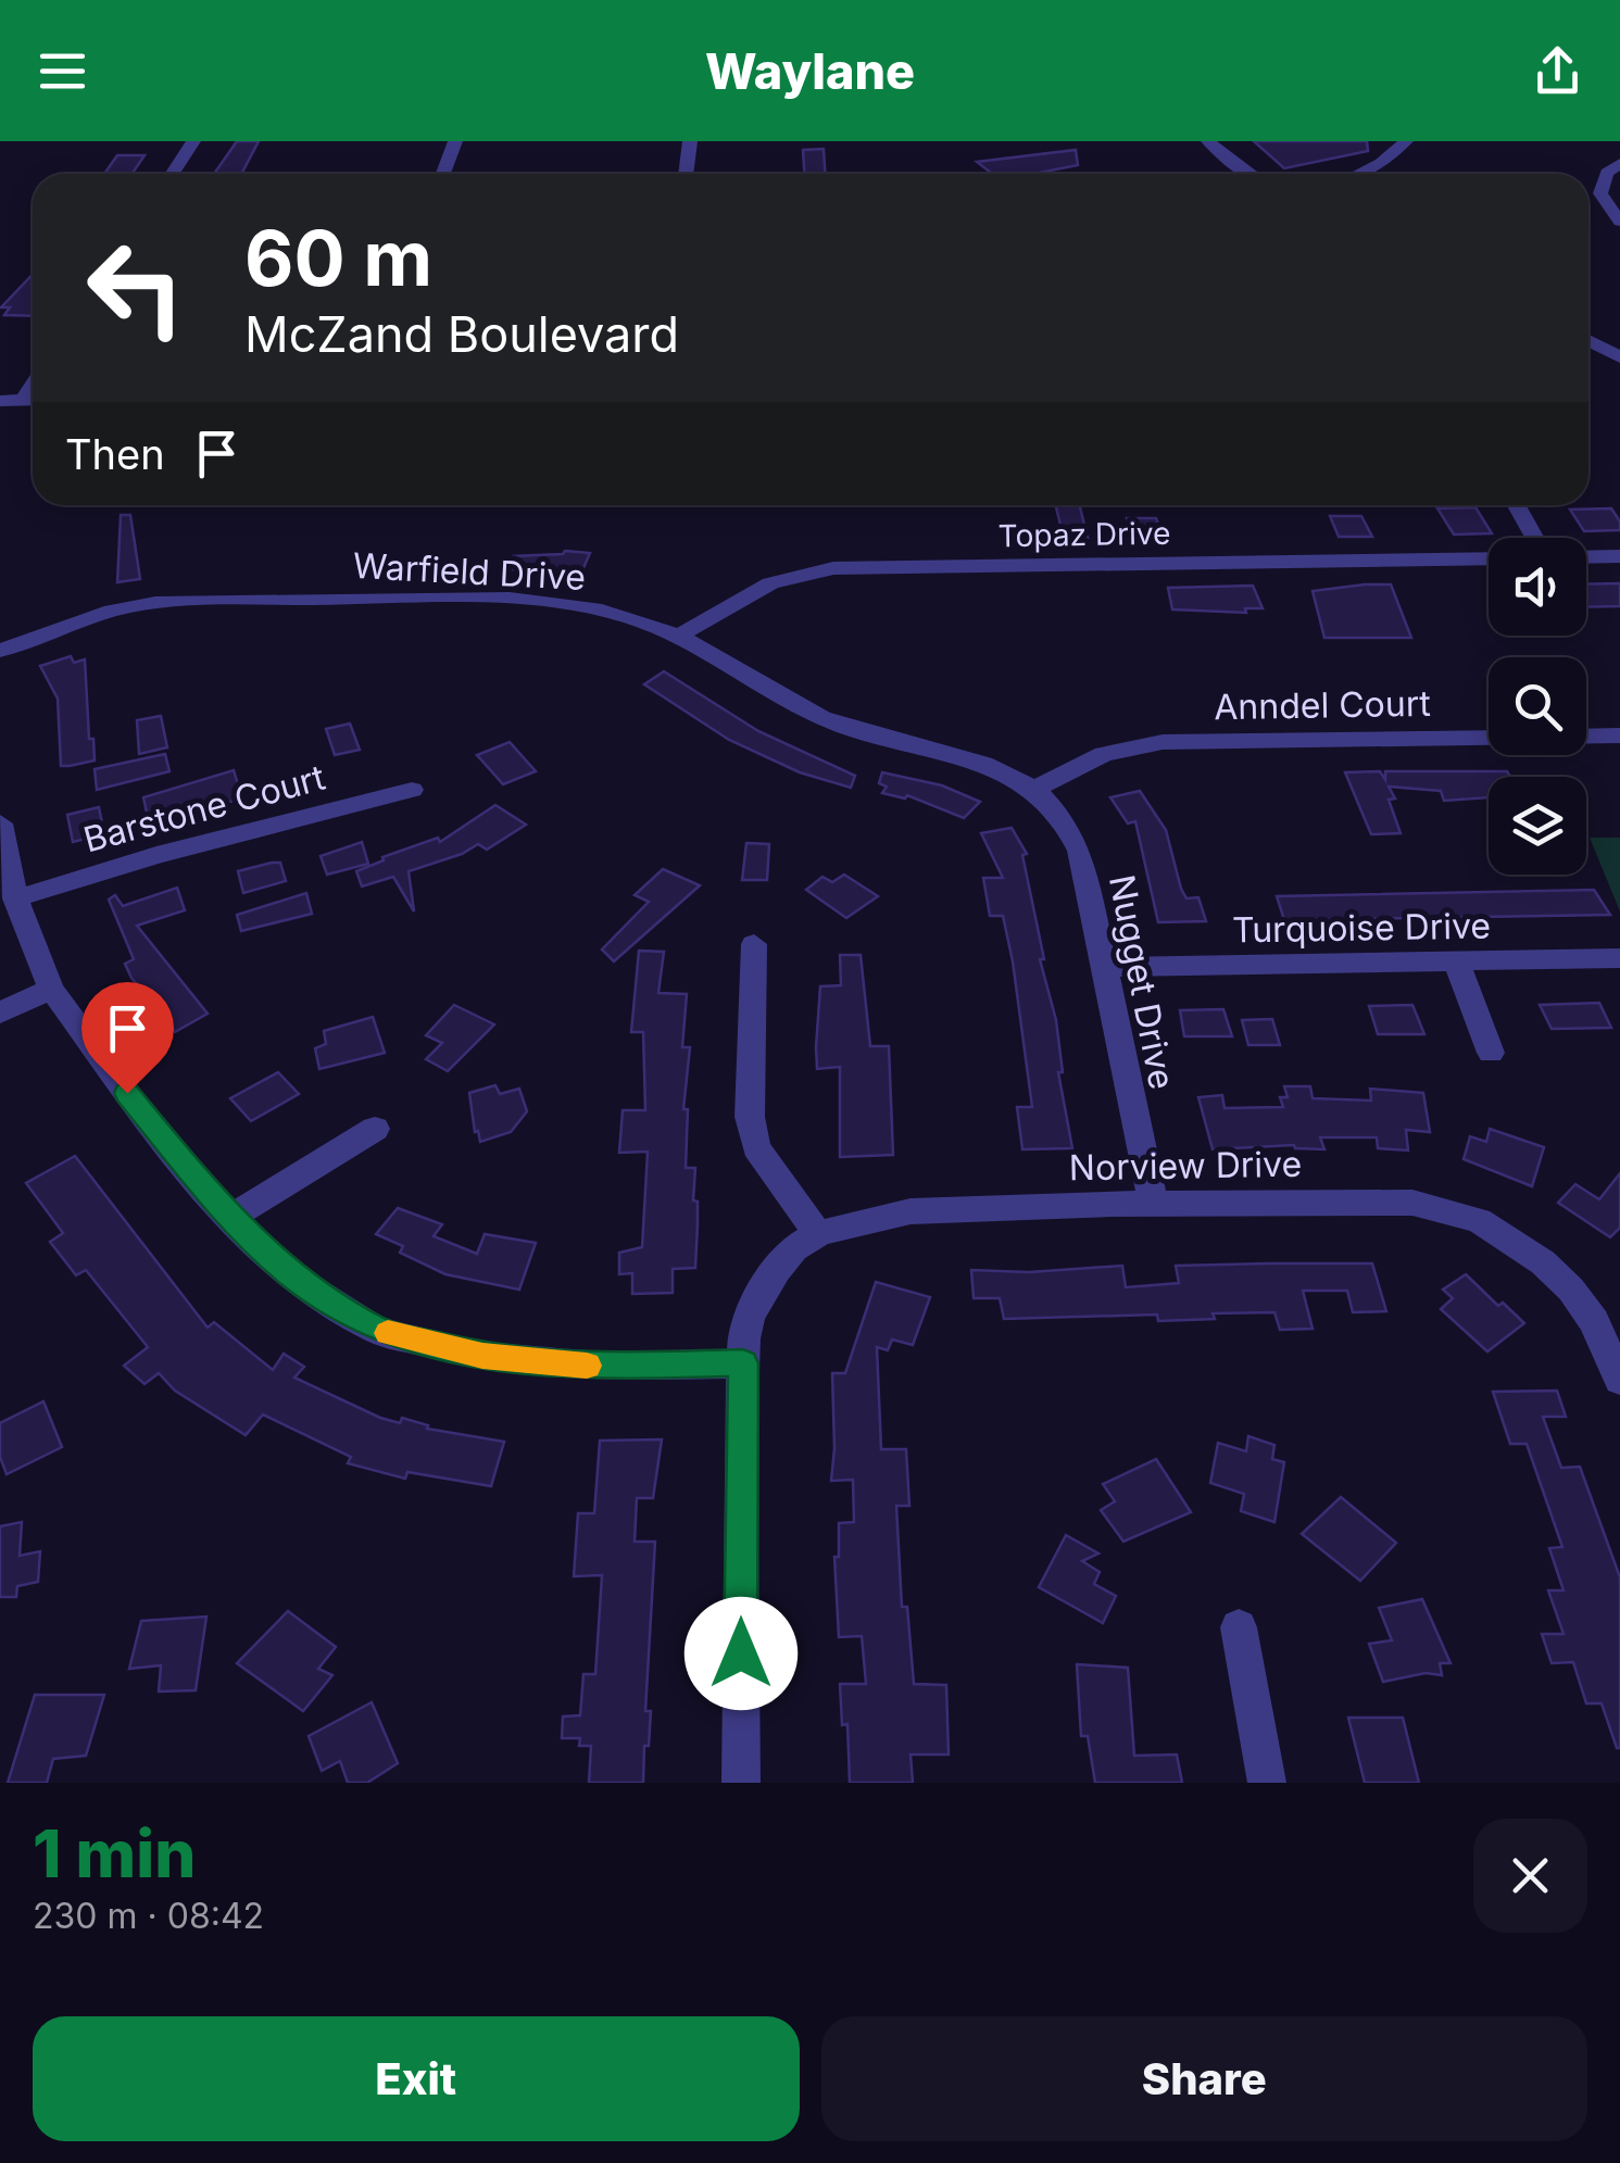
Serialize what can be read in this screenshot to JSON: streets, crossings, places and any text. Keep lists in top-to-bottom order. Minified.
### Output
{"streets":{"street":["Topaz Drive","Warfield Drive","Anndel Court","Barstone Court","Turquoise Drive","Nugget Drive","Norview Drive"]},"crossings":[["Topaz Drive","Warfield Drive"],["Warfield Drive","Anndel Court"],["Warfield Drive","Nugget Drive"],["Anndel Court","Nugget Drive"],["Turquoise Drive","Nugget Drive"],["Nugget Drive","Norview Drive"]],"page":{"header":"Waylane","turn":["60 m","McZand Boulevard"],"then":"Then","heading":["1 min","230 m · 08:42"],"buttons":["Exit","Share"]}}
